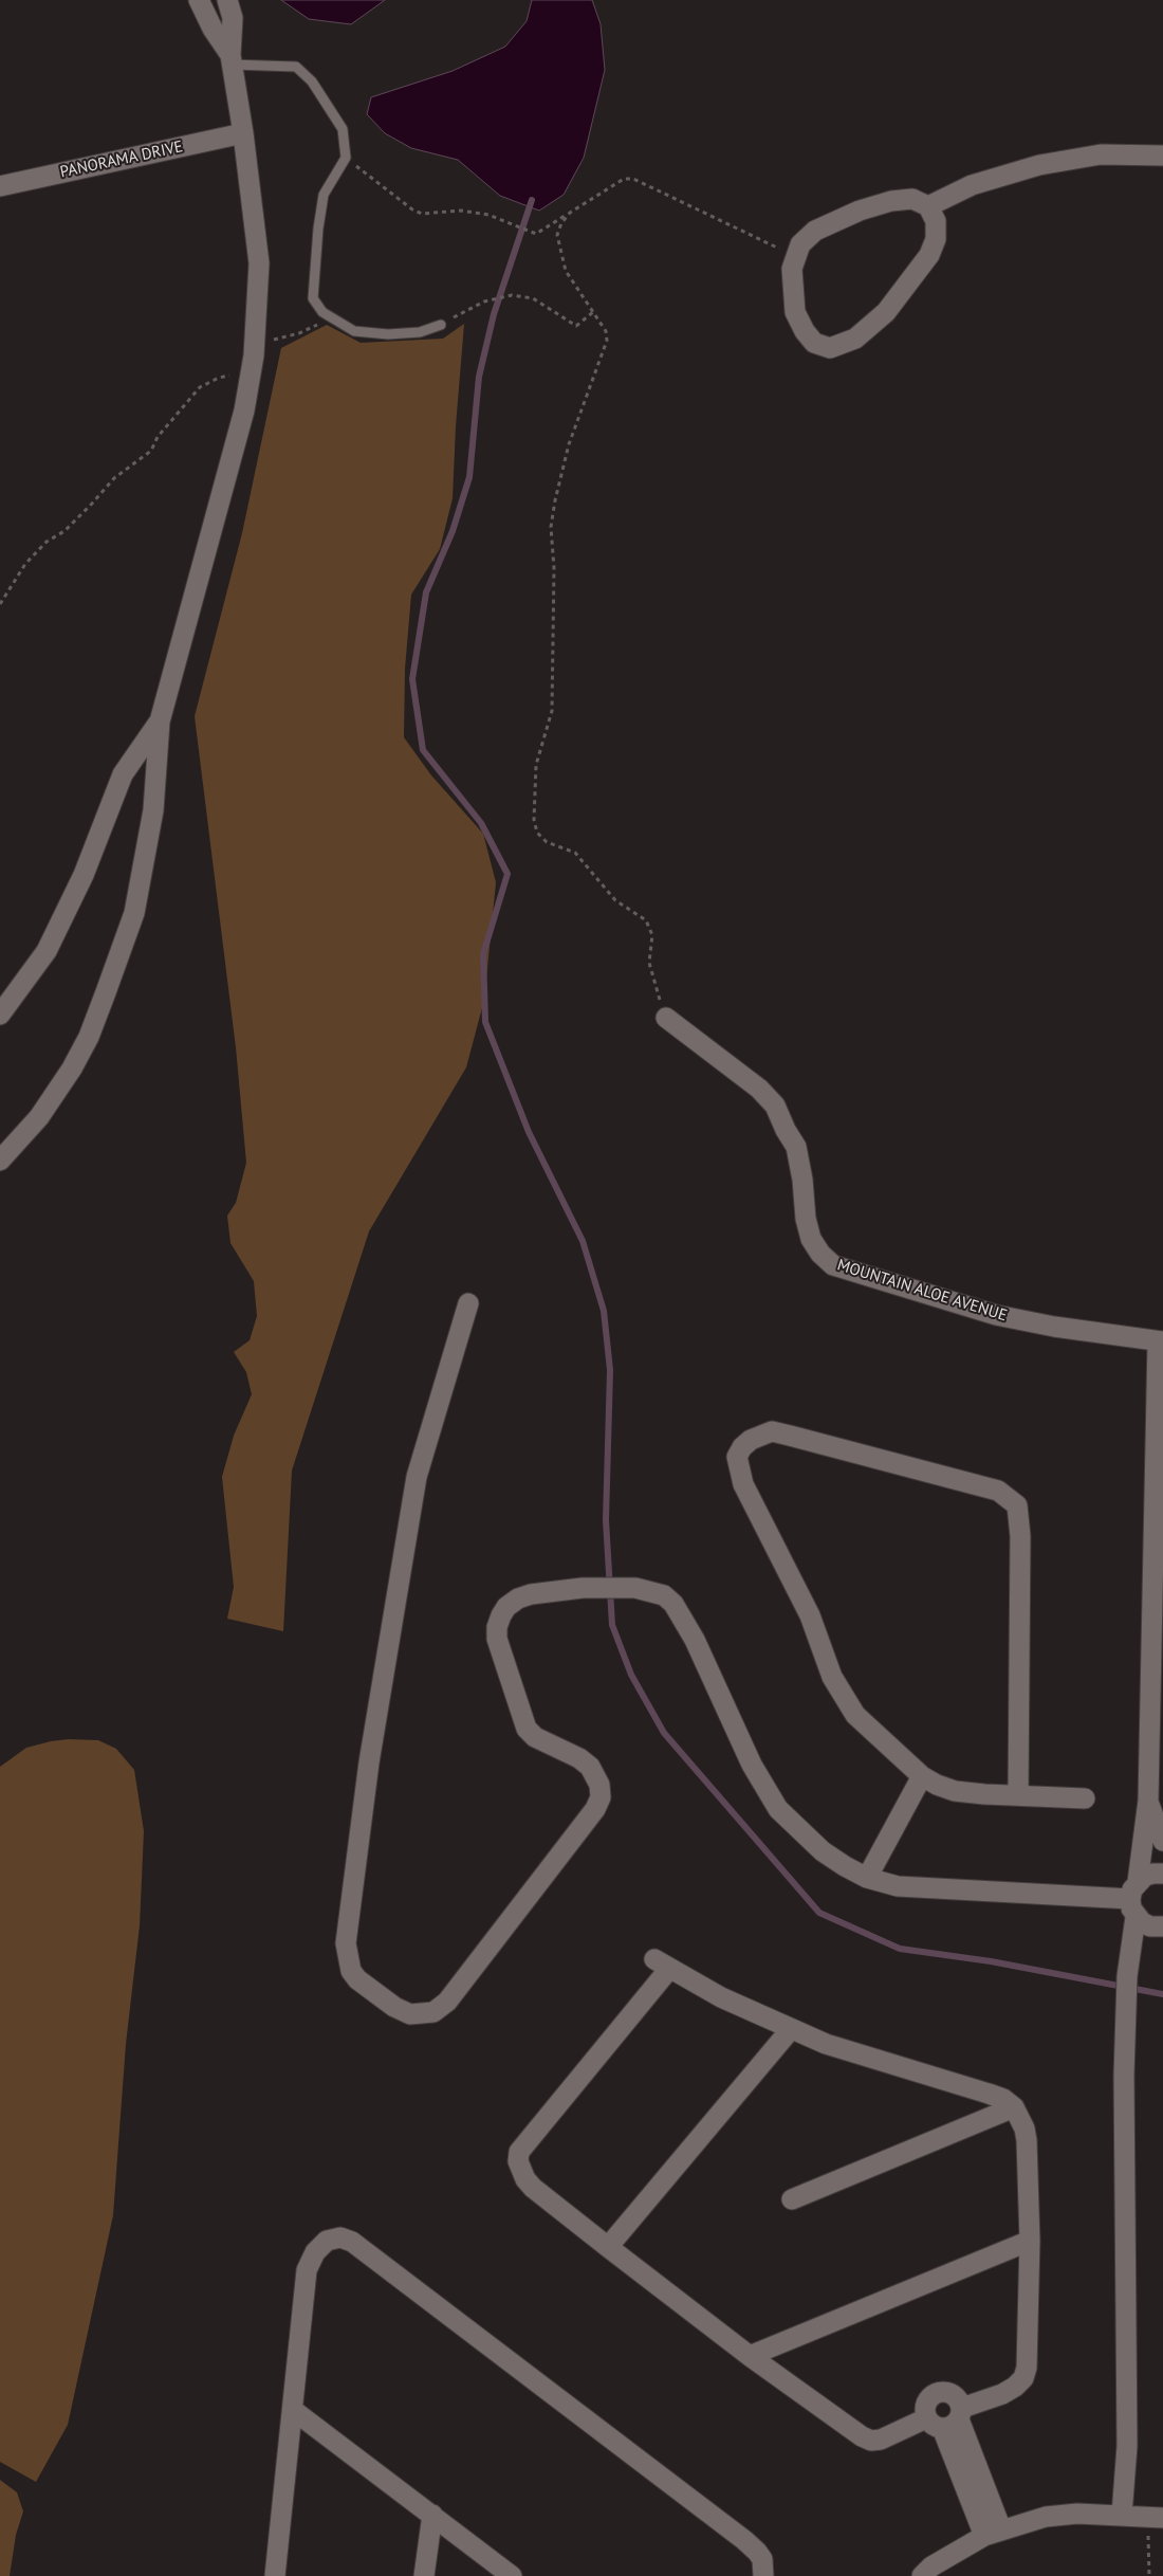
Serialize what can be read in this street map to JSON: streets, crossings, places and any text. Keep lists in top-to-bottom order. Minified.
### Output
{"streets":{"street":["PANORAMA DRIVE","MOUNTAIN ALOE AVENUE"]}}
